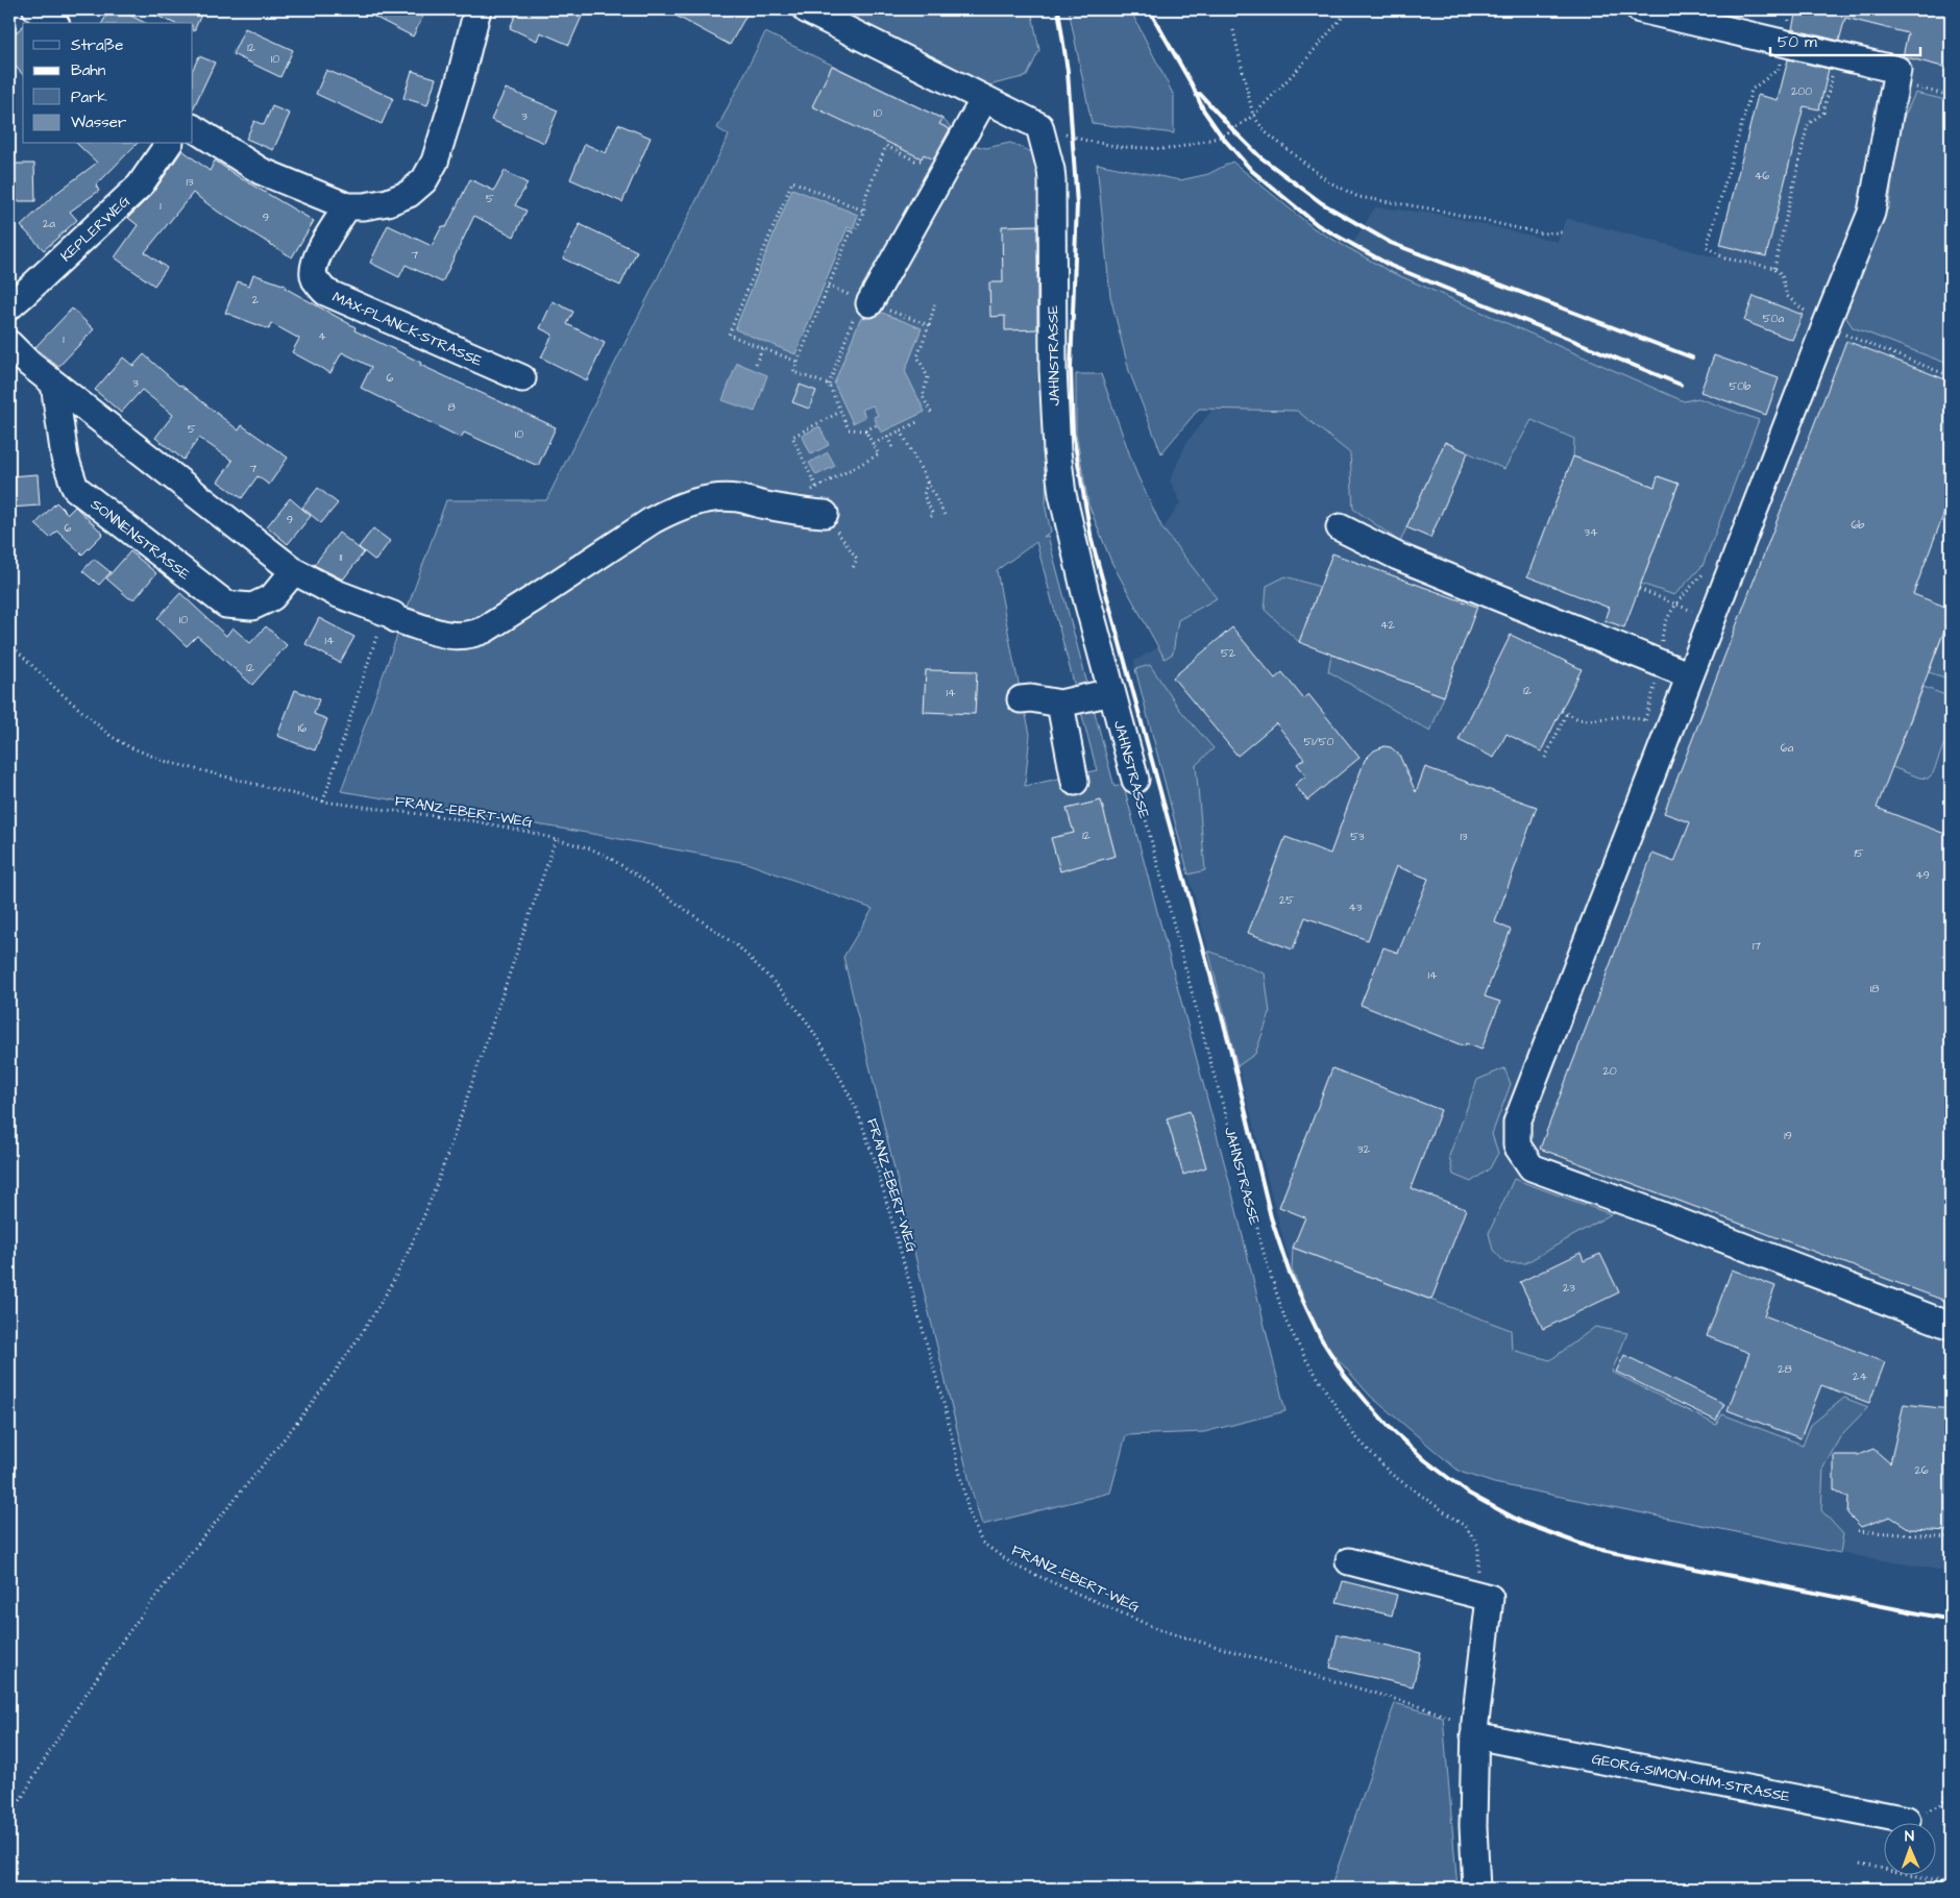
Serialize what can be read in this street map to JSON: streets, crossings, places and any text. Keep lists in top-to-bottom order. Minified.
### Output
{"streets":{"street":["KEPLERWEG","MAX-PLANCK-STRASSE","JAHNSTRASSE","SONNENSTRASSE","GEORG-SIMON-OHM-STRASSE"],"path":["FRANZ-EBERT-WEG"]},"crossings":[["FRANZ-EBERT-WEG","GEORG-SIMON-OHM-STRASSE"]],"house_numbers":["12","10","200","10","3","46","13","5","1","9","2a","7","2","50a","4","1","6","3","50b","8","5","10","7","9","6b","6","34","11","10","42","14","52","12","12","14","16","51/50","6a","12","53","13","15","49","25","43","17","14","18","20","19","32","23","28","24","26"],"legend":["Straße","Bahn","Park","Wasser"],"scale_bar":"50 m","north":"top"}
